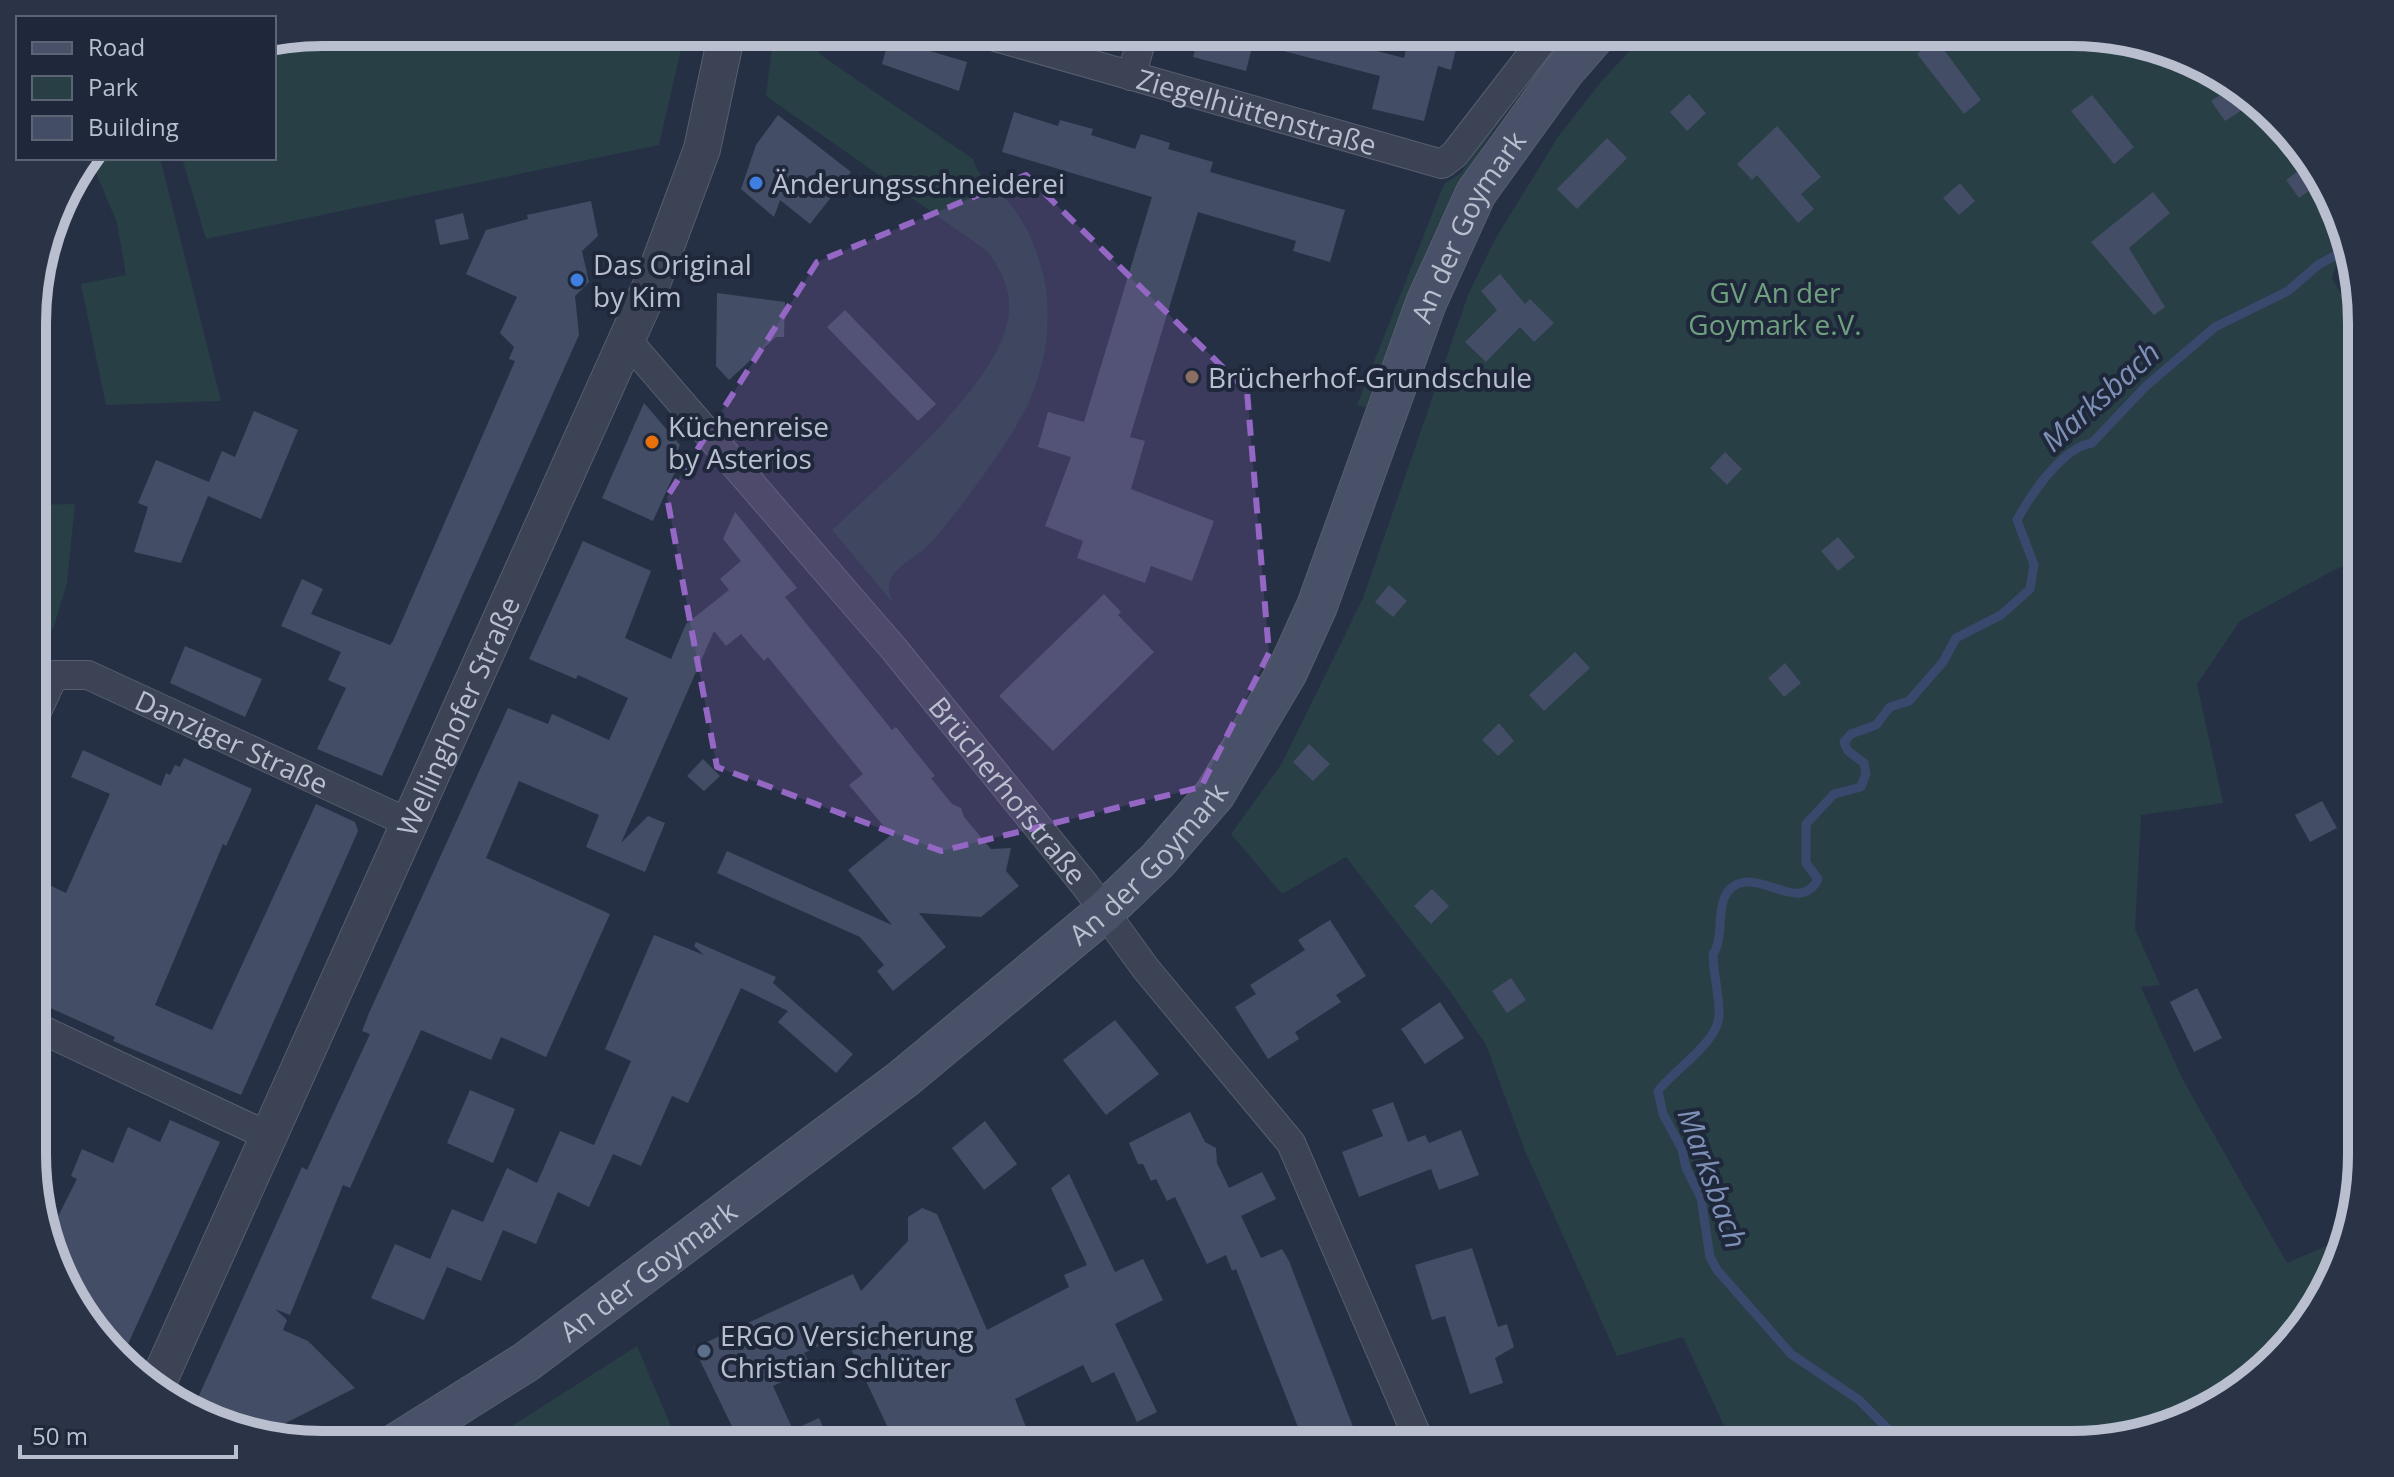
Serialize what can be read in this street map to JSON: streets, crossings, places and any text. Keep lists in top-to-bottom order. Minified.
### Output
{"streets":{"main road":["An der Goymark"],"street":["Ziegelhüttenstraße","Wellinghofer Straße","Danziger Straße","Brücherhofstraße"]},"crossings":[["An der Goymark","Brücherhofstraße"],["Wellinghofer Straße","Danziger Straße"],["Wellinghofer Straße","Brücherhofstraße"]],"water":["Marksbach"],"parks":["GV An der Goymark e.V."],"places":["Änderungsschneiderei","Das Original by Kim","Brücherhof-Grundschule","Küchenreise by Asterios","ERGO Versicherung Christian Schlüter"],"legend":["Road","Park","Building"],"scale_bar":"50 m"}
